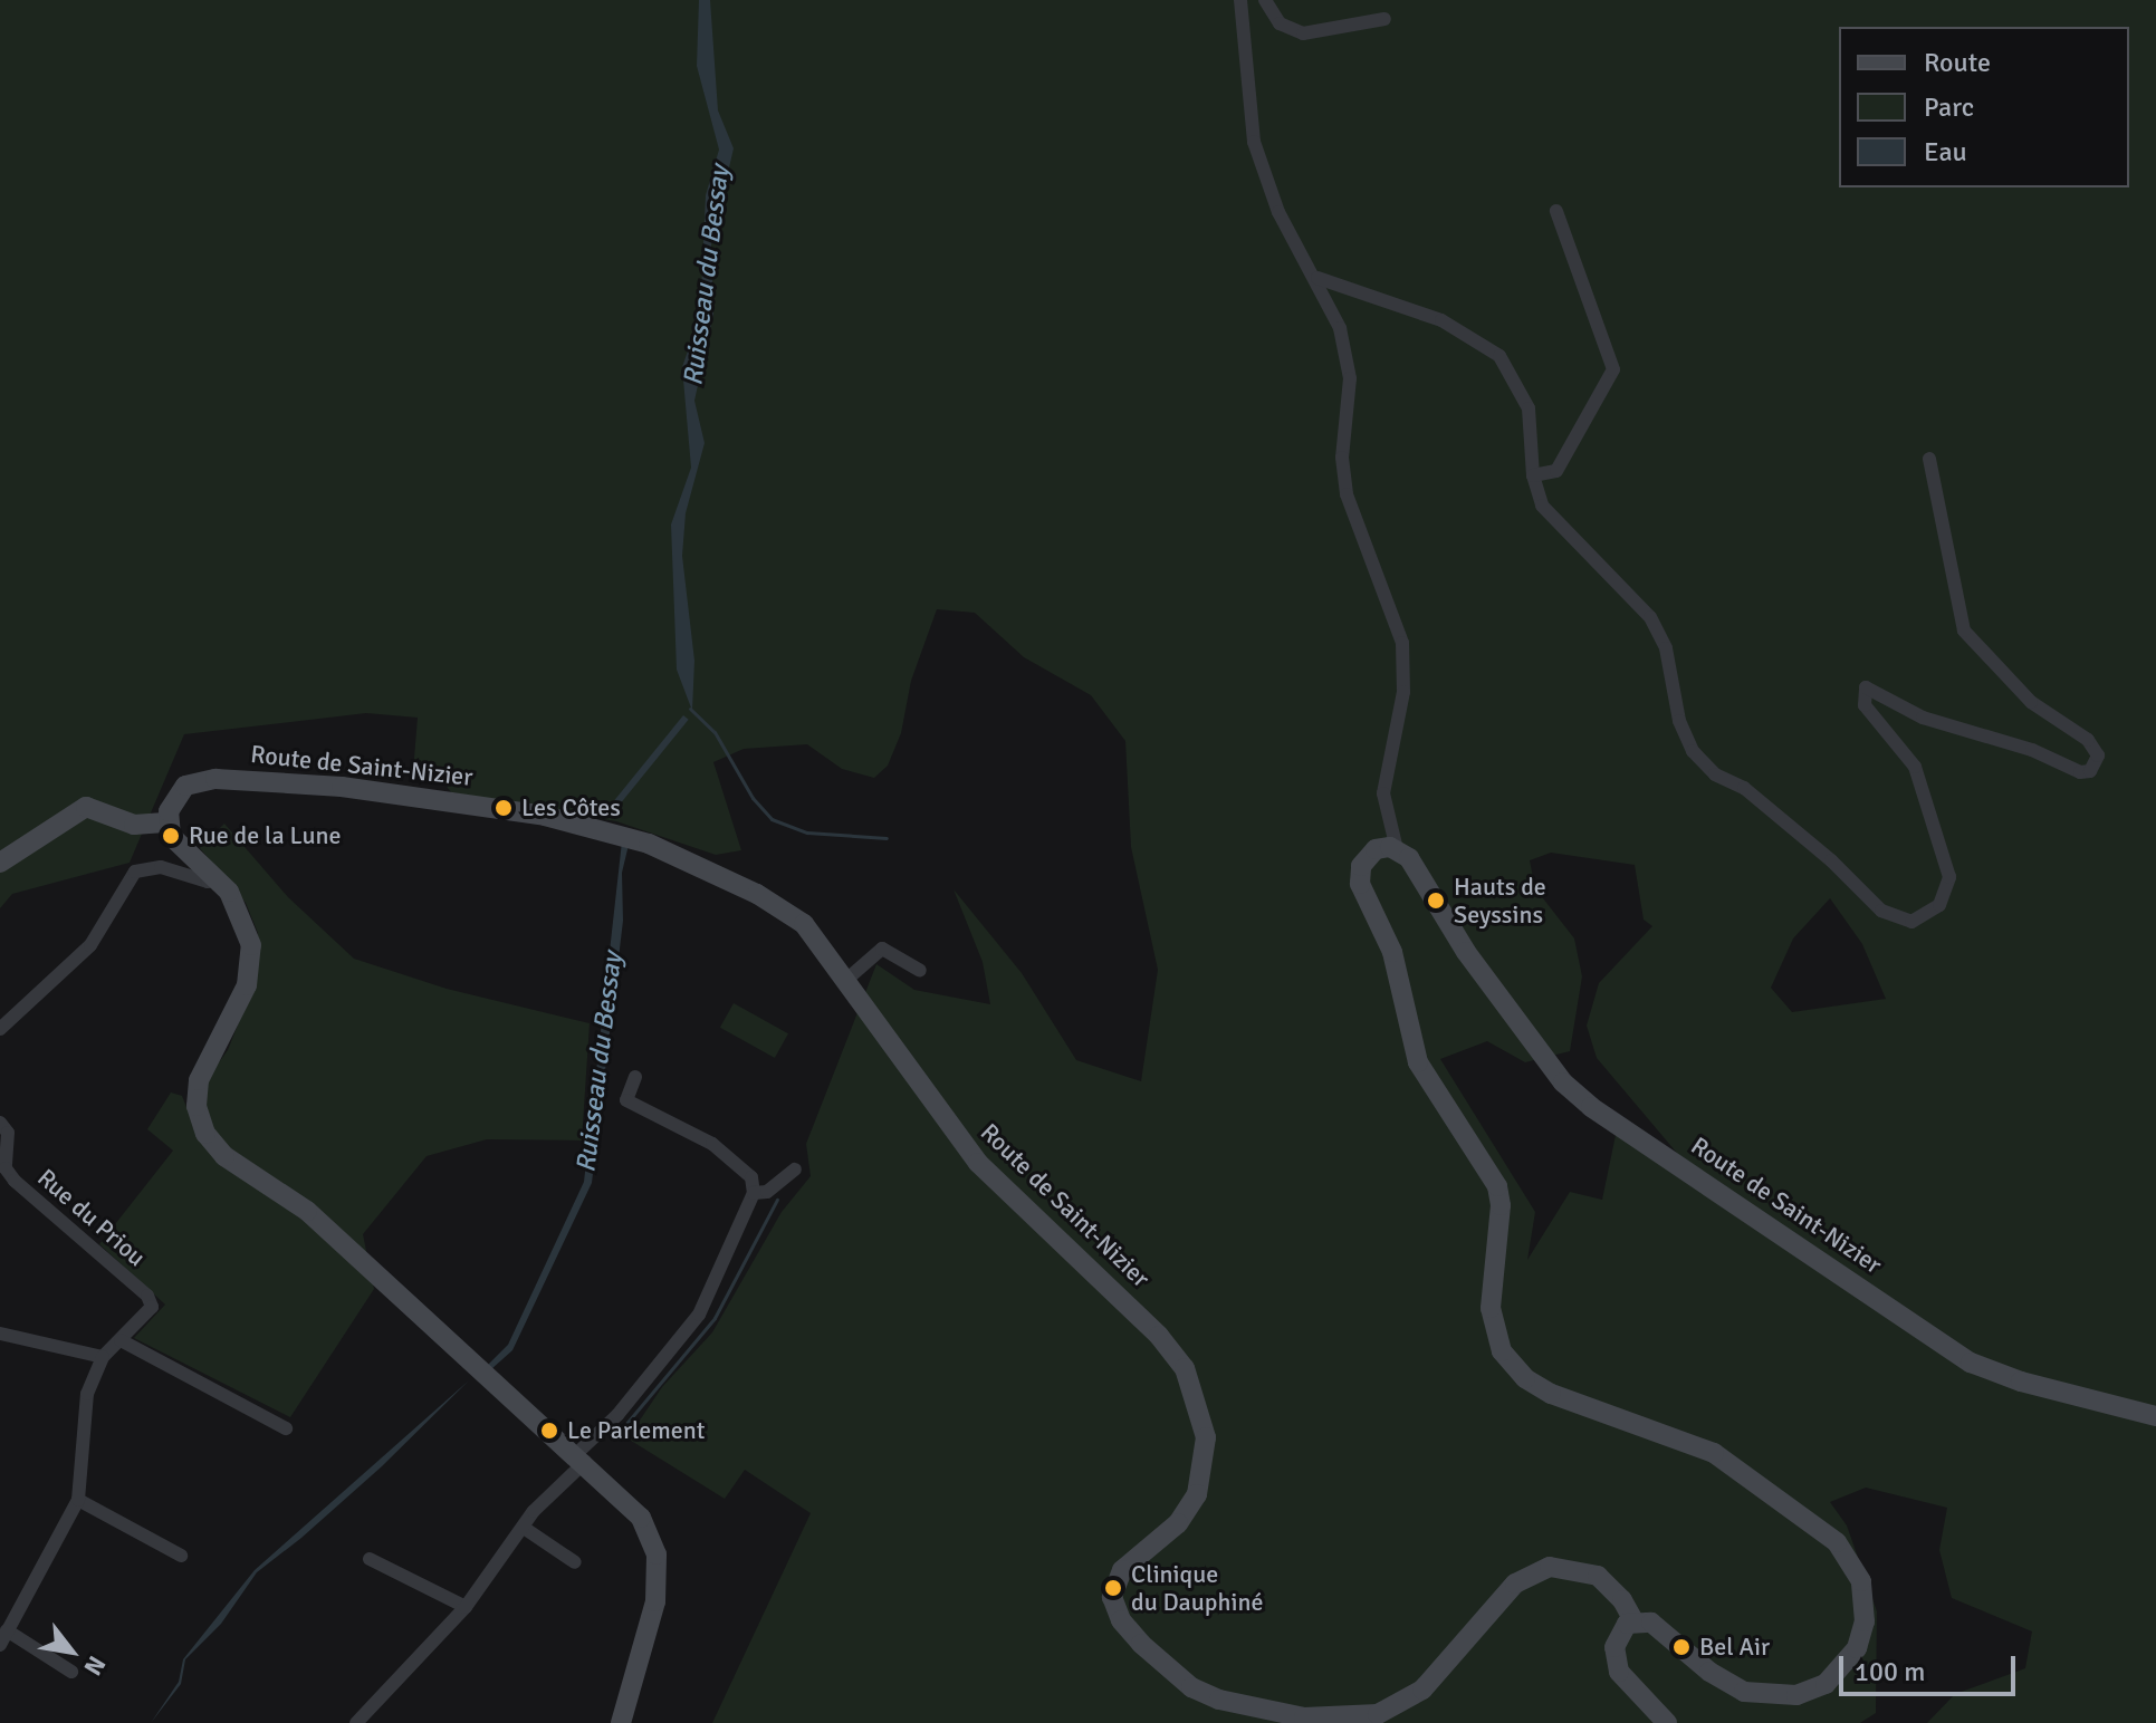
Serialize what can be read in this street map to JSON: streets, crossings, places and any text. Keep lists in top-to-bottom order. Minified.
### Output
{"streets":{"main road":["Route de Saint-Nizier"],"street":["Rue du Priou"]},"water":["Ruisseau du Bessay"],"places":["Les Côtes","Rue de la Lune","Hauts de Seyssins","Le Parlement","Clinique du Dauphiné","Bel Air"],"legend":["Route","Parc","Eau"],"scale_bar":"100 m","north":"bottom right"}
